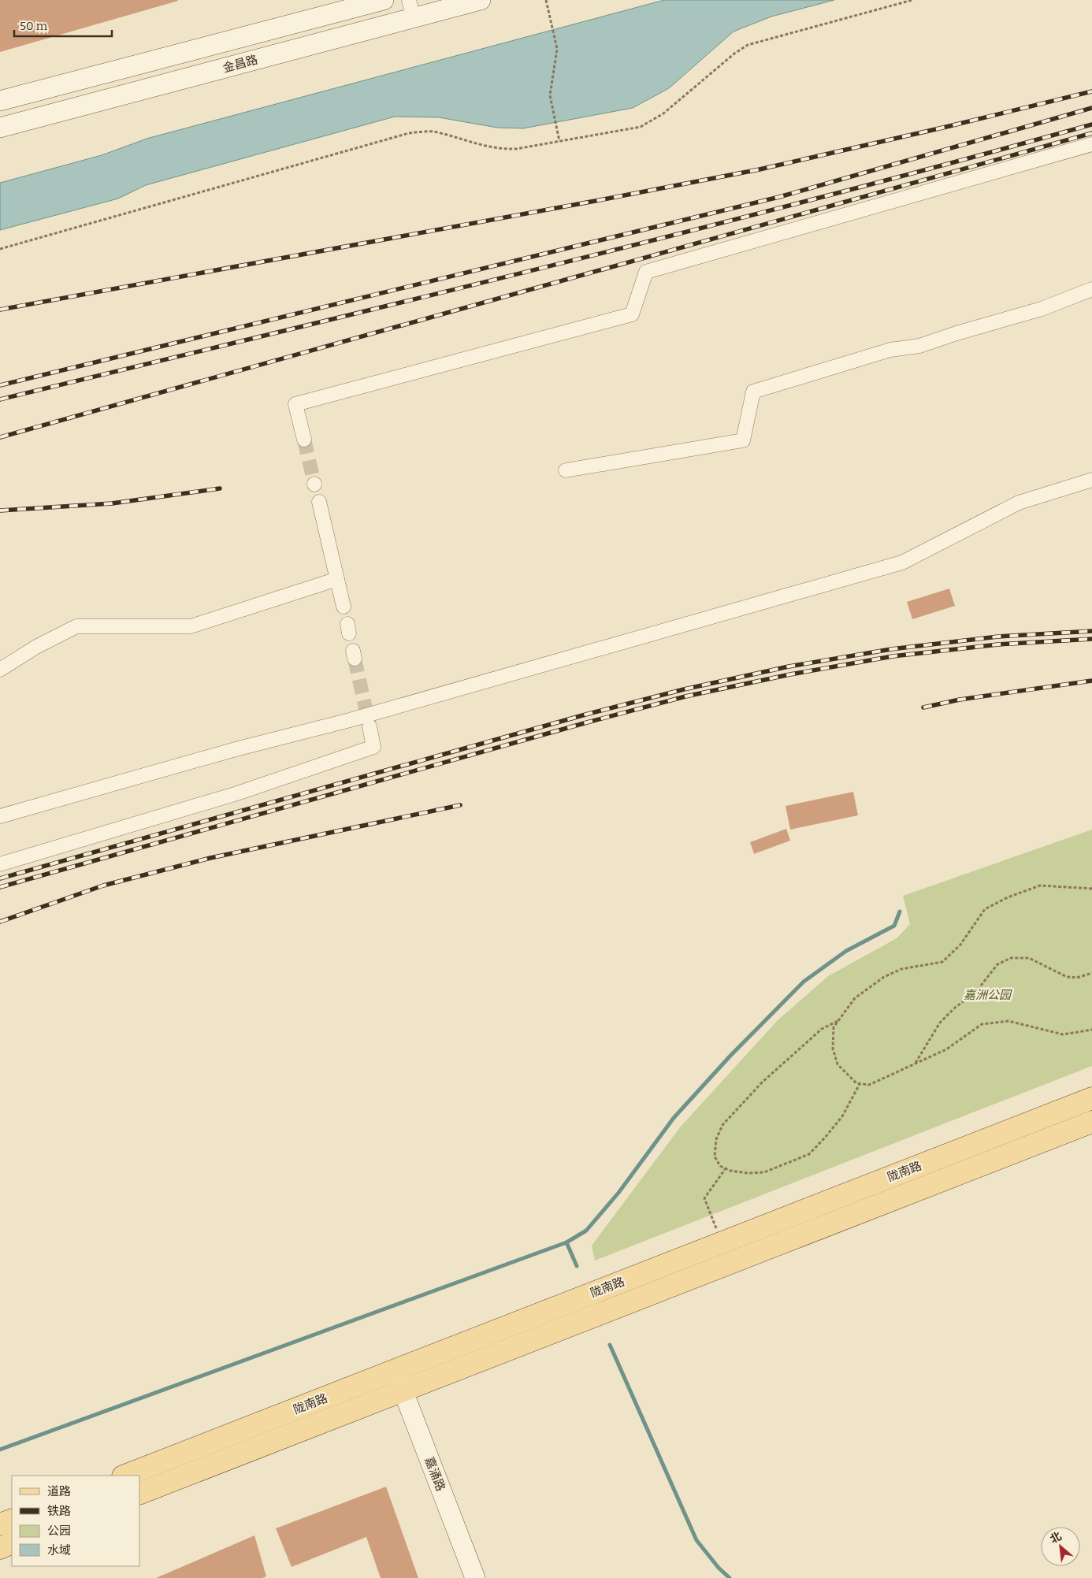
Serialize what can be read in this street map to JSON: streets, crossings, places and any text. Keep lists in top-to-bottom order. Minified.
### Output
{"streets":{"main road":["金昌路","陇南路","嘉涌路"]},"crossings":[["陇南路","嘉涌路"]],"parks":["嘉洲公园"],"legend":["道路","铁路","公园","水域"],"scale_bar":"50 m","north":"top left"}
